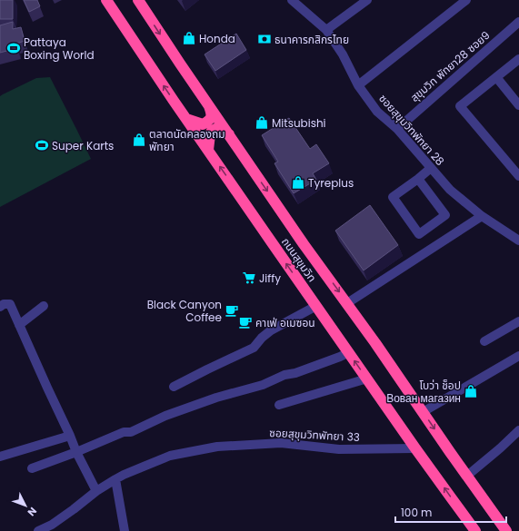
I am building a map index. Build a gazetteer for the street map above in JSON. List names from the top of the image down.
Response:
{
  "streets": {
    "highway": ["ถนนสุขุมวิท"],
    "street": ["สุขุมวิท พัทยา28 ซอย9", "ซอยสุขุมวิทพัทยา 28", "ซอยสุขุมวิทพัทยา 33"]
  },
  "crossings": [
    ["สุขุมวิท พัทยา28 ซอย9", "ซอยสุขุมวิทพัทยา 28"],
    ["ถนนสุขุมวิท", "ซอยสุขุมวิทพัทยา 33"]
  ],
  "places": {
    "shop": [
      "Honda",
      "Mitsubishi",
      "ตลาดนัดคลองถม พัทยา",
      "Tyreplus",
      "โบว่า ช็อป Вован магазин"
    ],
    "bank": ["ธนาคารกสิกรไทย"],
    "sports": ["Pattaya Boxing World", "Super Karts"],
    "supermarket": ["Jiffy"],
    "cafe": ["Black Canyon Coffee", "คาเฟ่ อเมซอน"]
  },
  "scale_bar": "100 m",
  "north": "bottom right"
}
